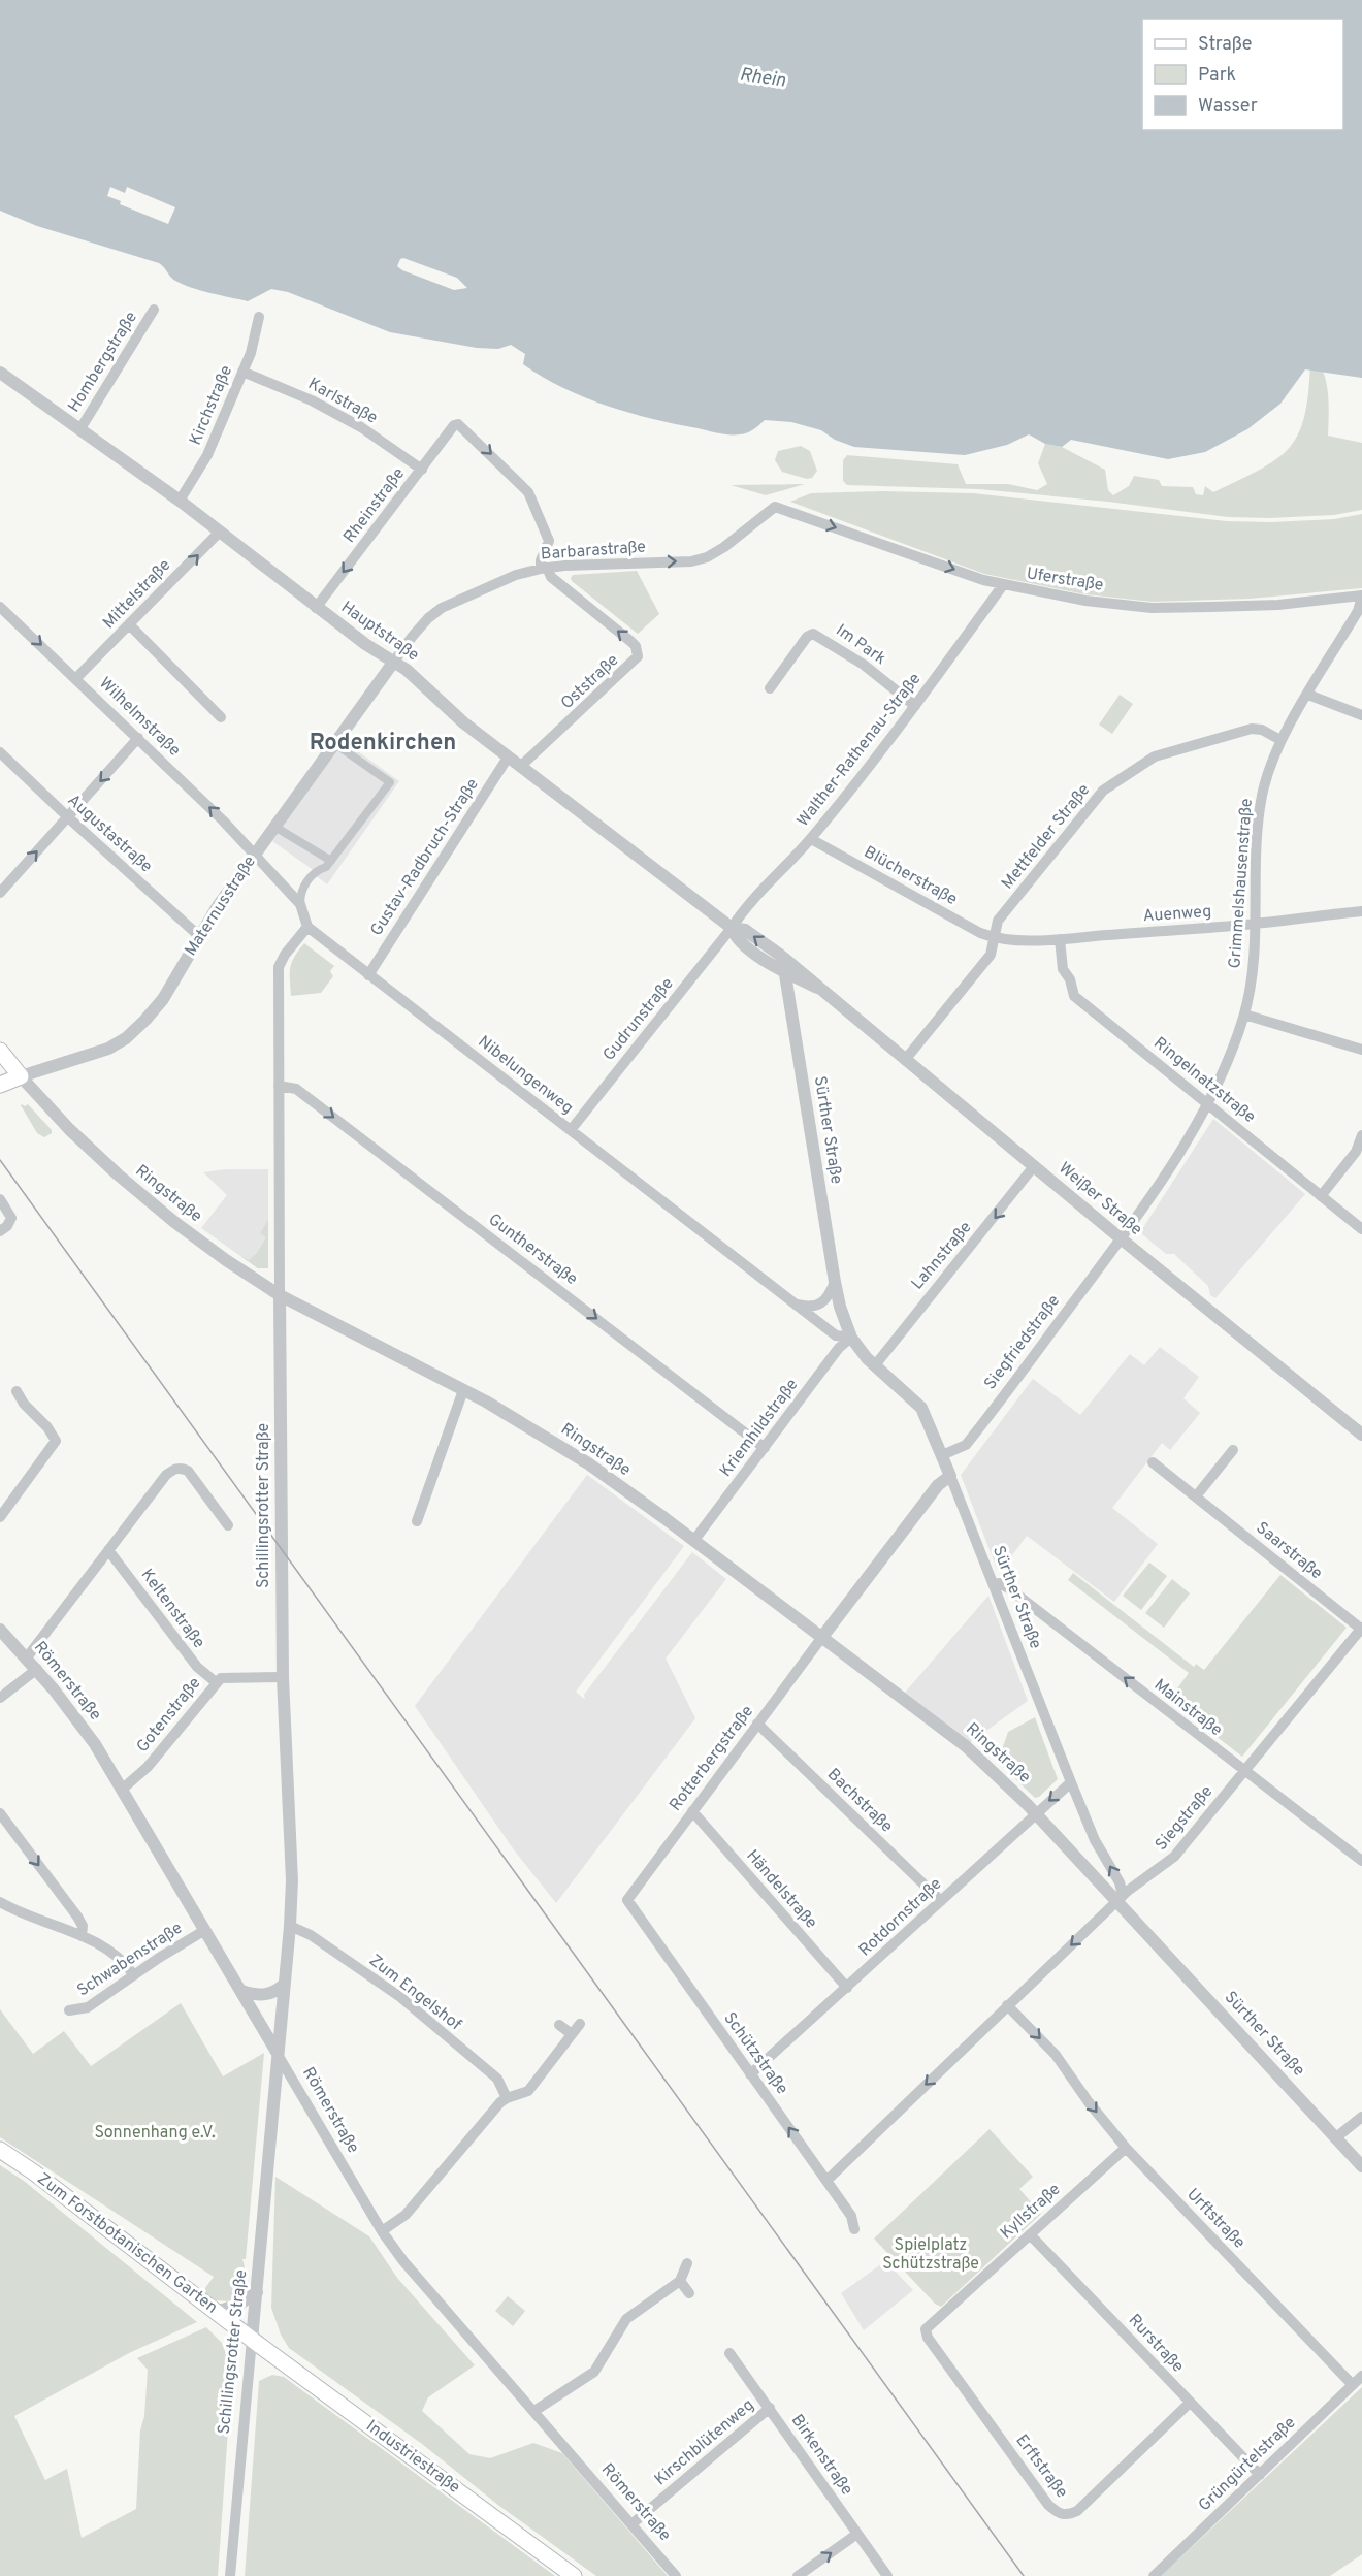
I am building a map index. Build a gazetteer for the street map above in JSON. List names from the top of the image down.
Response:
{
  "streets": {
    "main road": ["Maternusstraße", "Zum Forstbotanischen Garten", "Industriestraße"],
    "street": [
      "Hombergstraße",
      "Karlstraße",
      "Kirchstraße",
      "Rheinstraße",
      "Barbarastraße",
      "Uferstraße",
      "Mittelstraße",
      "Hauptstraße",
      "Im Park",
      "Oststraße",
      "Wilhelmstraße",
      "Walther-Rathenau-Straße",
      "Augustastraße",
      "Mettfelder Straße",
      "Gustav-Radbruch-Straße",
      "Blücherstraße",
      "Grimmelshausenstraße",
      "Auenweg",
      "Gudrunstraße",
      "Nibelungenweg",
      "Ringelnatzstraße",
      "Sürther Straße",
      "Ringstraße",
      "Weißer Straße",
      "Guntherstraße",
      "Lahnstraße",
      "Siegfriedstraße",
      "Kriemhildstraße",
      "Schillingsrotter Straße",
      "Saarstraße",
      "Keltenstraße",
      "Römerstraße",
      "Mainstraße",
      "Gotenstraße",
      "Rotterbergstraße",
      "Bachstraße",
      "Siegstraße",
      "Händelstraße",
      "Rotdornstraße",
      "Schwabenstraße",
      "Zum Engelshof",
      "Schützstraße",
      "Kyllstraße",
      "Urftstraße",
      "Rurstraße",
      "Kirschblütenweg",
      "Birkenstraße",
      "Grüngürtelstraße",
      "Erftstraße"
    ]
  },
  "crossings": [
    ["Hombergstraße", "Hauptstraße"],
    ["Karlstraße", "Kirchstraße"],
    ["Karlstraße", "Rheinstraße"],
    ["Kirchstraße", "Hauptstraße"],
    ["Rheinstraße", "Barbarastraße"],
    ["Rheinstraße", "Hauptstraße"],
    ["Rheinstraße", "Oststraße"],
    ["Barbarastraße", "Uferstraße"],
    ["Barbarastraße", "Hauptstraße"],
    ["Barbarastraße", "Oststraße"],
    ["Barbarastraße", "Maternusstraße"],
    ["Uferstraße", "Walther-Rathenau-Straße"],
    ["Uferstraße", "Grimmelshausenstraße"],
    ["Mittelstraße", "Hauptstraße"],
    ["Mittelstraße", "Wilhelmstraße"],
    ["Hauptstraße", "Oststraße"],
    ["Hauptstraße", "Walther-Rathenau-Straße"],
    ["Hauptstraße", "Gustav-Radbruch-Straße"],
    ["Hauptstraße", "Maternusstraße"],
    ["Hauptstraße", "Gudrunstraße"],
    ["Hauptstraße", "Sürther Straße"],
    ["Hauptstraße", "Weißer Straße"],
    ["Im Park", "Walther-Rathenau-Straße"],
    ["Wilhelmstraße", "Maternusstraße"],
    ["Walther-Rathenau-Straße", "Blücherstraße"],
    ["Walther-Rathenau-Straße", "Gudrunstraße"],
    ["Augustastraße", "Maternusstraße"],
    ["Mettfelder Straße", "Blücherstraße"],
    ["Mettfelder Straße", "Grimmelshausenstraße"],
    ["Mettfelder Straße", "Auenweg"],
    ["Mettfelder Straße", "Weißer Straße"],
    ["Gustav-Radbruch-Straße", "Nibelungenweg"],
    ["Blücherstraße", "Auenweg"],
    ["Grimmelshausenstraße", "Auenweg"],
    ["Grimmelshausenstraße", "Ringelnatzstraße"],
    ["Grimmelshausenstraße", "Weißer Straße"],
    ["Grimmelshausenstraße", "Siegfriedstraße"],
    ["Maternusstraße", "Ringstraße"],
    ["Auenweg", "Ringelnatzstraße"],
    ["Gudrunstraße", "Nibelungenweg"],
    ["Nibelungenweg", "Sürther Straße"],
    ["Nibelungenweg", "Kriemhildstraße"],
    ["Nibelungenweg", "Schillingsrotter Straße"],
    ["Sürther Straße", "Ringstraße"],
    ["Sürther Straße", "Weißer Straße"],
    ["Sürther Straße", "Lahnstraße"],
    ["Sürther Straße", "Siegfriedstraße"],
    ["Sürther Straße", "Kriemhildstraße"],
    ["Sürther Straße", "Mainstraße"],
    ["Sürther Straße", "Siegstraße"],
    ["Sürther Straße", "Rotdornstraße"],
    ["Ringstraße", "Kriemhildstraße"],
    ["Ringstraße", "Schillingsrotter Straße"],
    ["Ringstraße", "Rotterbergstraße"],
    ["Ringstraße", "Siegstraße"],
    ["Ringstraße", "Rotdornstraße"],
    ["Weißer Straße", "Lahnstraße"],
    ["Weißer Straße", "Siegfriedstraße"],
    ["Guntherstraße", "Kriemhildstraße"],
    ["Guntherstraße", "Schillingsrotter Straße"],
    ["Schillingsrotter Straße", "Römerstraße"],
    ["Schillingsrotter Straße", "Gotenstraße"],
    ["Schillingsrotter Straße", "Zum Engelshof"],
    ["Schillingsrotter Straße", "Zum Forstbotanischen Garten"],
    ["Schillingsrotter Straße", "Industriestraße"],
    ["Saarstraße", "Siegstraße"],
    ["Keltenstraße", "Gotenstraße"],
    ["Römerstraße", "Gotenstraße"],
    ["Römerstraße", "Schwabenstraße"],
    ["Römerstraße", "Kirschblütenweg"],
    ["Mainstraße", "Siegstraße"],
    ["Rotterbergstraße", "Bachstraße"],
    ["Rotterbergstraße", "Händelstraße"],
    ["Rotterbergstraße", "Schützstraße"],
    ["Bachstraße", "Rotdornstraße"],
    ["Siegstraße", "Schützstraße"],
    ["Siegstraße", "Urftstraße"],
    ["Händelstraße", "Rotdornstraße"],
    ["Rotdornstraße", "Schützstraße"],
    ["Kyllstraße", "Urftstraße"],
    ["Kyllstraße", "Rurstraße"],
    ["Kyllstraße", "Erftstraße"],
    ["Urftstraße", "Grüngürtelstraße"],
    ["Zum Forstbotanischen Garten", "Industriestraße"],
    ["Rurstraße", "Grüngürtelstraße"],
    ["Rurstraße", "Erftstraße"],
    ["Kirschblütenweg", "Birkenstraße"]
  ],
  "one_way": [
    "Barbarastraße",
    "Uferstraße",
    "Mittelstraße",
    "Guntherstraße",
    "Lahnstraße",
    "Mainstraße",
    "Siegstraße",
    "Urftstraße"
  ],
  "districts": ["Rodenkirchen"],
  "water": ["Rhein"],
  "parks": ["Sonnenhang e.V.", "Spielplatz Schützstraße"],
  "legend": ["Straße", "Park", "Wasser"]
}
